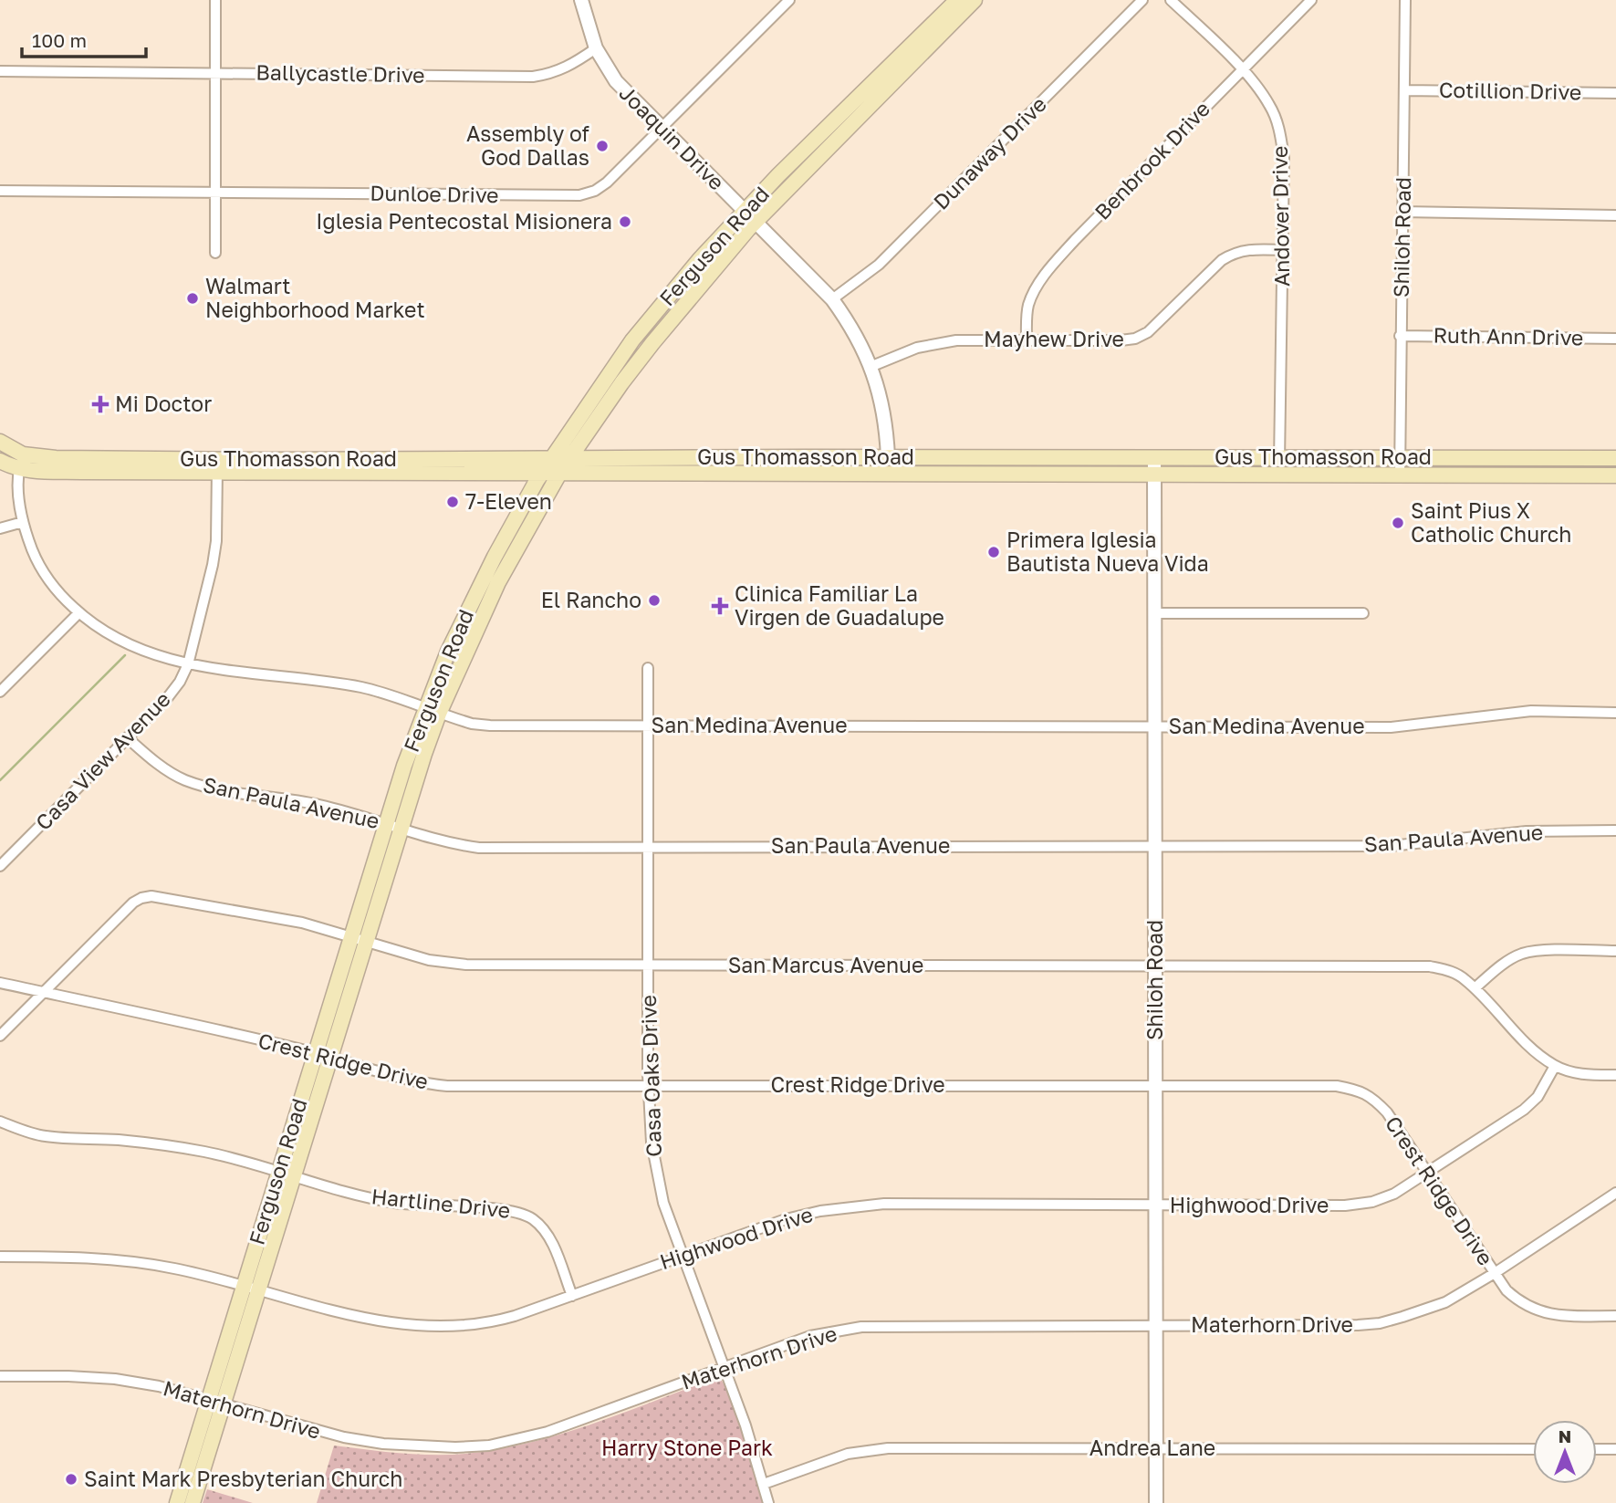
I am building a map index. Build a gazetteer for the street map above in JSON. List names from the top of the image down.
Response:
{
  "streets": {
    "main road": ["Ferguson Road", "Gus Thomasson Road"],
    "street": [
      "Ballycastle Drive",
      "Cotillion Drive",
      "Joaquin Drive",
      "Dunaway Drive",
      "Benbrook Drive",
      "Dunloe Drive",
      "Andover Drive",
      "Shiloh Road",
      "Ruth Ann Drive",
      "Mayhew Drive",
      "San Medina Avenue",
      "Casa View Avenue",
      "San Paula Avenue",
      "San Marcus Avenue",
      "Crest Ridge Drive",
      "Casa Oaks Drive",
      "Hartline Drive",
      "Highwood Drive",
      "Materhorn Drive",
      "Andrea Lane"
    ]
  },
  "crossings": [
    ["Ballycastle Drive", "Joaquin Drive"],
    ["Cotillion Drive", "Shiloh Road"],
    ["Joaquin Drive", "Dunaway Drive"],
    ["Joaquin Drive", "Dunloe Drive"],
    ["Joaquin Drive", "Ferguson Road"],
    ["Joaquin Drive", "Mayhew Drive"],
    ["Joaquin Drive", "Gus Thomasson Road"],
    ["Benbrook Drive", "Andover Drive"],
    ["Benbrook Drive", "Mayhew Drive"],
    ["Andover Drive", "Mayhew Drive"],
    ["Andover Drive", "Gus Thomasson Road"],
    ["Shiloh Road", "Ruth Ann Drive"],
    ["Shiloh Road", "Gus Thomasson Road"],
    ["Shiloh Road", "San Medina Avenue"],
    ["Shiloh Road", "San Paula Avenue"],
    ["Shiloh Road", "San Marcus Avenue"],
    ["Shiloh Road", "Crest Ridge Drive"],
    ["Shiloh Road", "Highwood Drive"],
    ["Shiloh Road", "Materhorn Drive"],
    ["Shiloh Road", "Andrea Lane"],
    ["Ferguson Road", "Gus Thomasson Road"],
    ["Ferguson Road", "San Medina Avenue"],
    ["Ferguson Road", "San Paula Avenue"],
    ["Ferguson Road", "San Marcus Avenue"],
    ["Ferguson Road", "Crest Ridge Drive"],
    ["Ferguson Road", "Hartline Drive"],
    ["Ferguson Road", "Highwood Drive"],
    ["Ferguson Road", "Materhorn Drive"],
    ["Gus Thomasson Road", "San Medina Avenue"],
    ["Gus Thomasson Road", "Casa View Avenue"],
    ["San Medina Avenue", "Casa View Avenue"],
    ["San Medina Avenue", "Casa Oaks Drive"],
    ["Casa View Avenue", "San Paula Avenue"],
    ["San Paula Avenue", "Casa Oaks Drive"],
    ["San Marcus Avenue", "Crest Ridge Drive"],
    ["San Marcus Avenue", "Casa Oaks Drive"],
    ["San Marcus Avenue", "Highwood Drive"],
    ["Crest Ridge Drive", "Casa Oaks Drive"],
    ["Crest Ridge Drive", "Highwood Drive"],
    ["Crest Ridge Drive", "Materhorn Drive"],
    ["Casa Oaks Drive", "Highwood Drive"],
    ["Casa Oaks Drive", "Materhorn Drive"],
    ["Casa Oaks Drive", "Andrea Lane"],
    ["Hartline Drive", "Highwood Drive"]
  ],
  "parks": ["Harry Stone Park"],
  "places": {
    "other": [
      "Assembly of God Dallas",
      "Iglesia Pentecostal Misionera",
      "Walmart Neighborhood Market",
      "7-Eleven",
      "Saint Pius X Catholic Church",
      "Primera Iglesia Bautista Nueva Vida",
      "El Rancho",
      "Saint Mark Presbyterian Church"
    ],
    "health": ["Mi Doctor", "Clinica Familiar La Virgen de Guadalupe"]
  },
  "scale_bar": "100 m",
  "north": "top"
}
